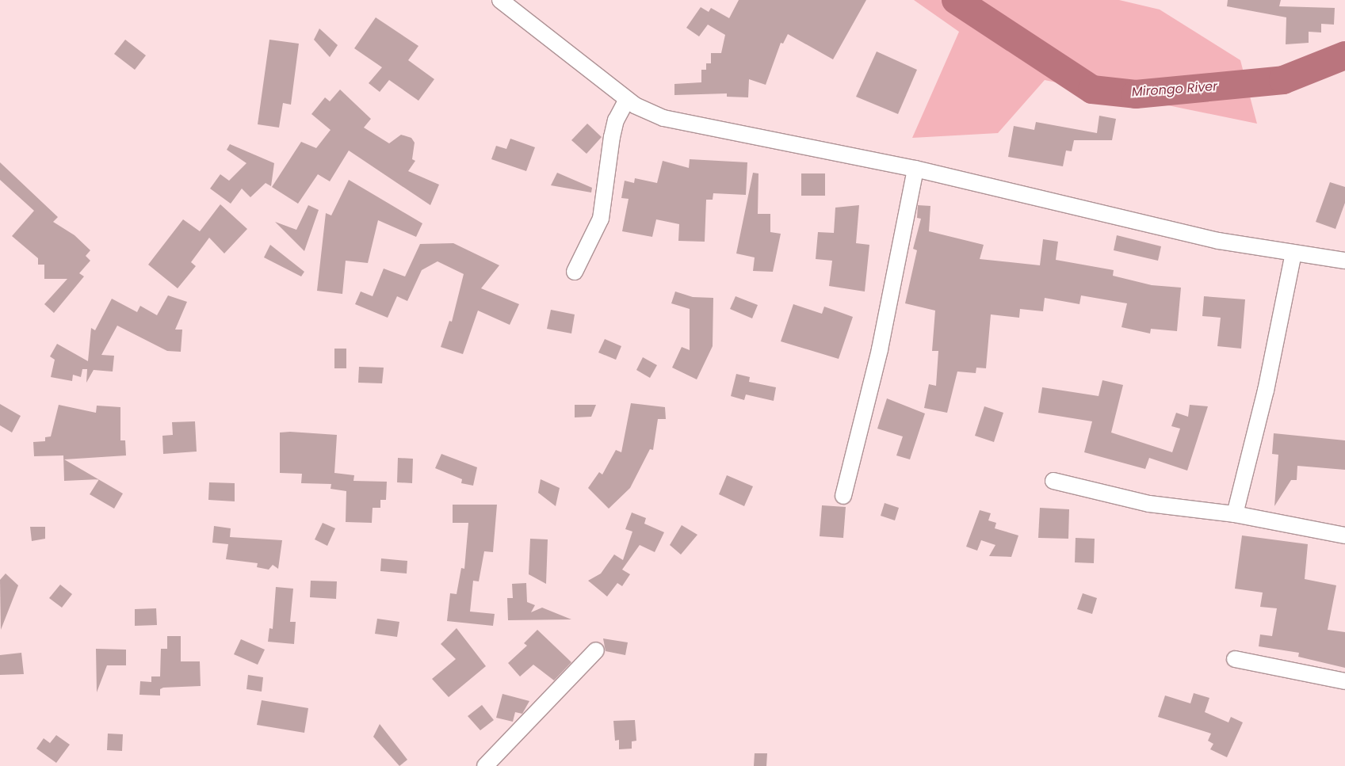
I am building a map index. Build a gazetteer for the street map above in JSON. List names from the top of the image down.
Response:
{
  "water": ["Mirongo River"]
}
